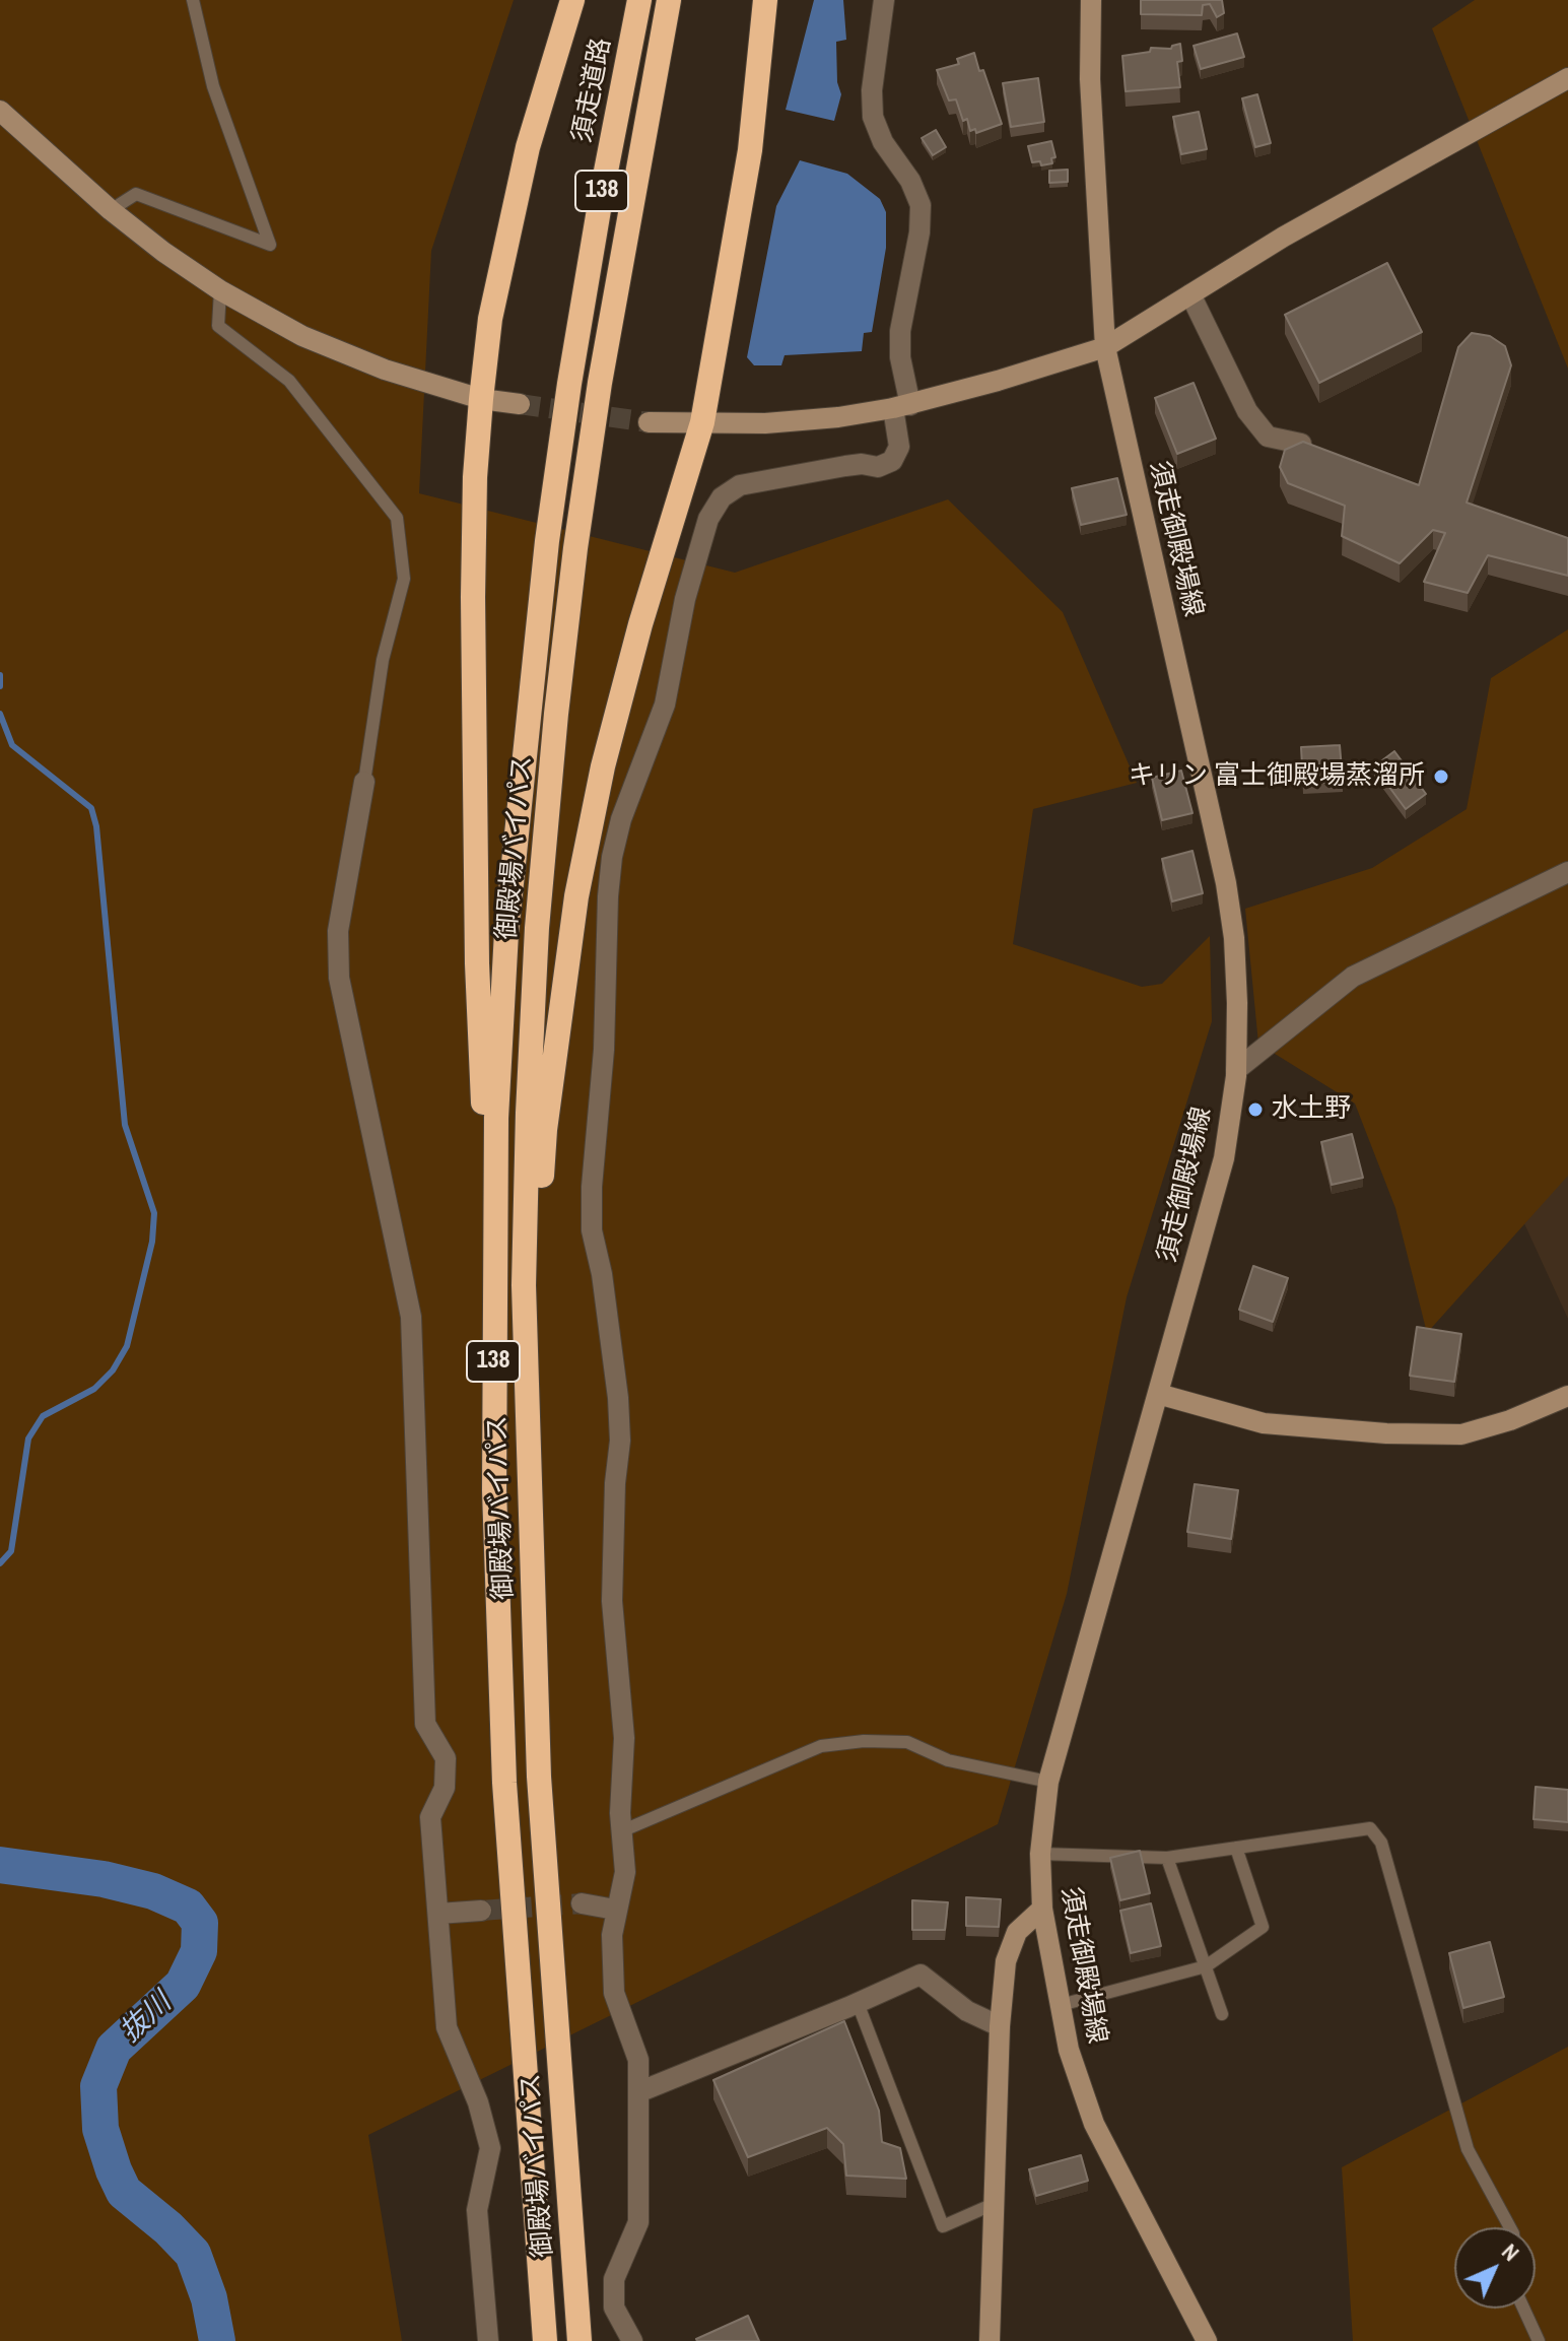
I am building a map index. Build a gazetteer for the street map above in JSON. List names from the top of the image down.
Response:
{
  "streets": {
    "highway": ["須走道路", "138", "御殿場バイパス"],
    "street": ["須走御殿場線"]
  },
  "crossings": [
    ["須走道路", "御殿場バイパス"]
  ],
  "water": ["抜川"],
  "places": ["キリン 富士御殿場蒸溜所", "水土野"],
  "north": "top right"
}
